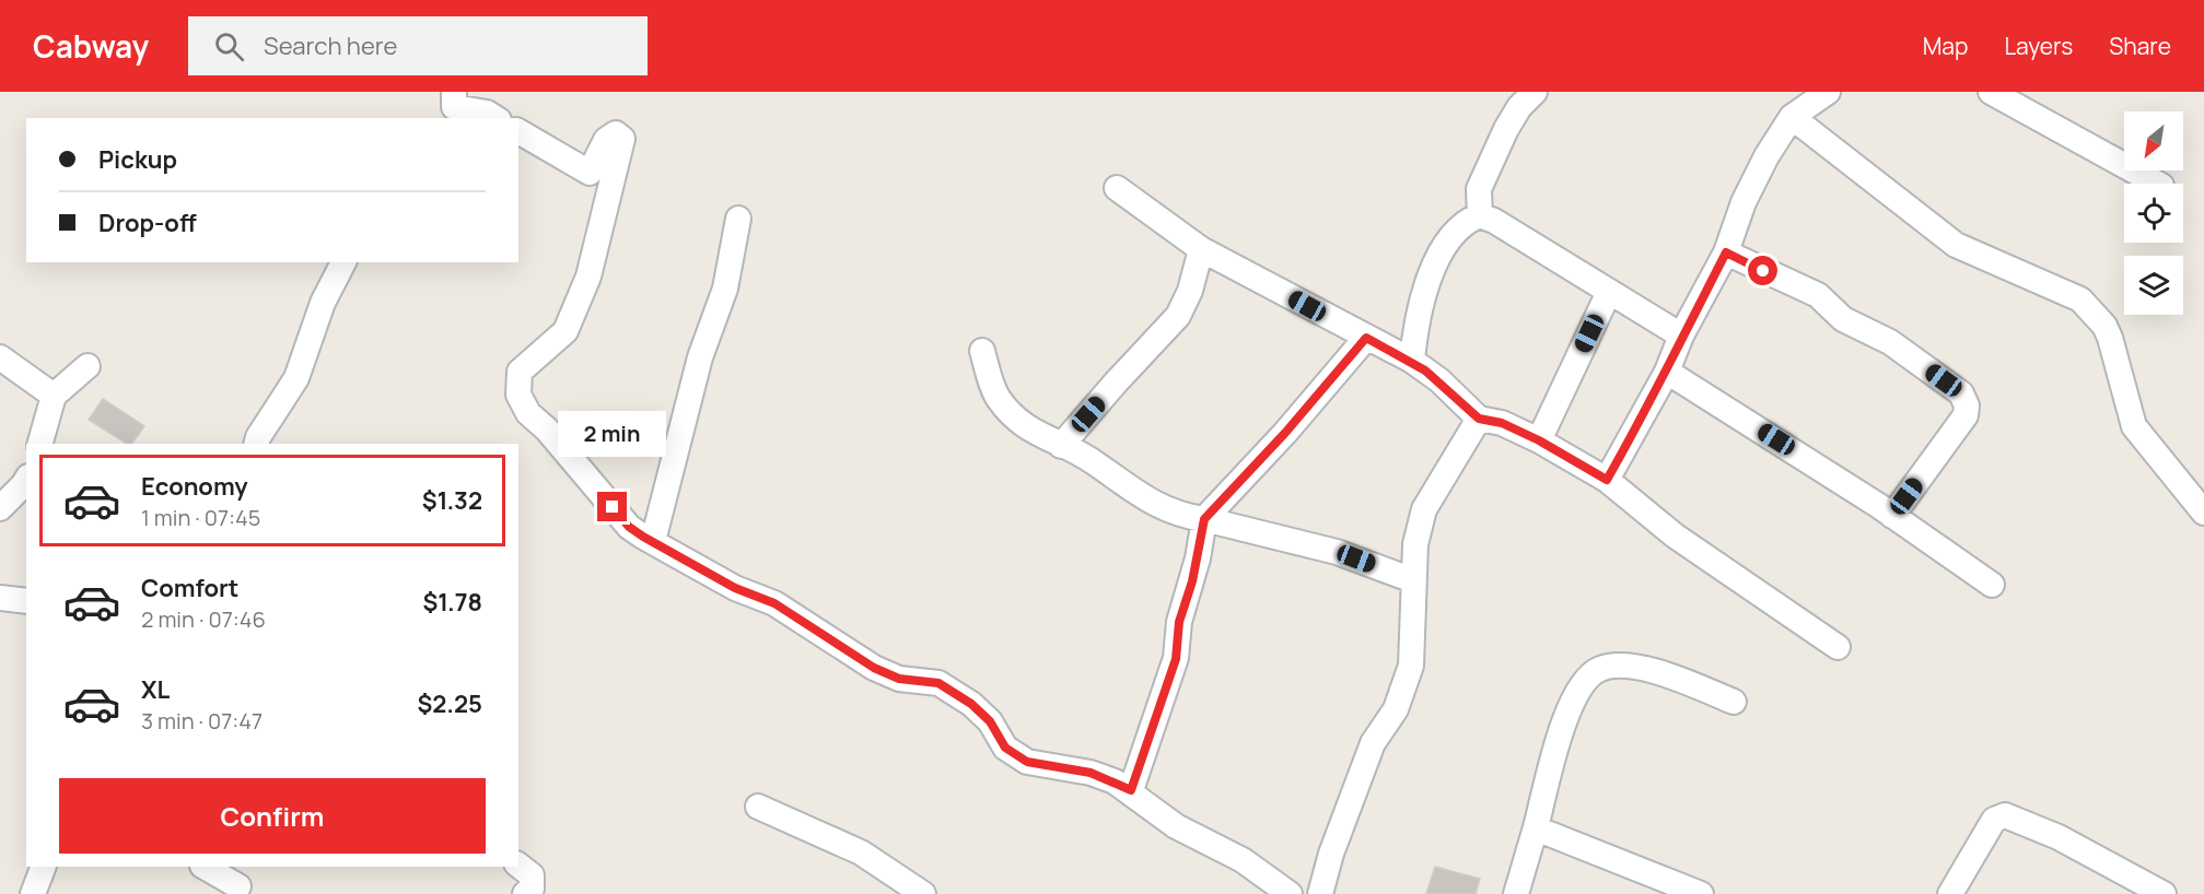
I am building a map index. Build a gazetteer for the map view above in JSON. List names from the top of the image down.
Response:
{
  "north": "bottom left",
  "page": {
    "header": "Cabway",
    "search": "Search here",
    "nav": ["Map", "Layers", "Share"],
    "banner": ["Pickup", "Drop-off"],
    "bubble": "2 min",
    "list": [
      {
        "name": "Economy",
        "note": "1 min · 07:45",
        "value": "$1.32"
      },
      {
        "name": "Comfort",
        "note": "2 min · 07:46",
        "value": "$1.78"
      },
      {
        "name": "XL",
        "note": "3 min · 07:47",
        "value": "$2.25"
      }
    ],
    "buttons": "Confirm"
  }
}
